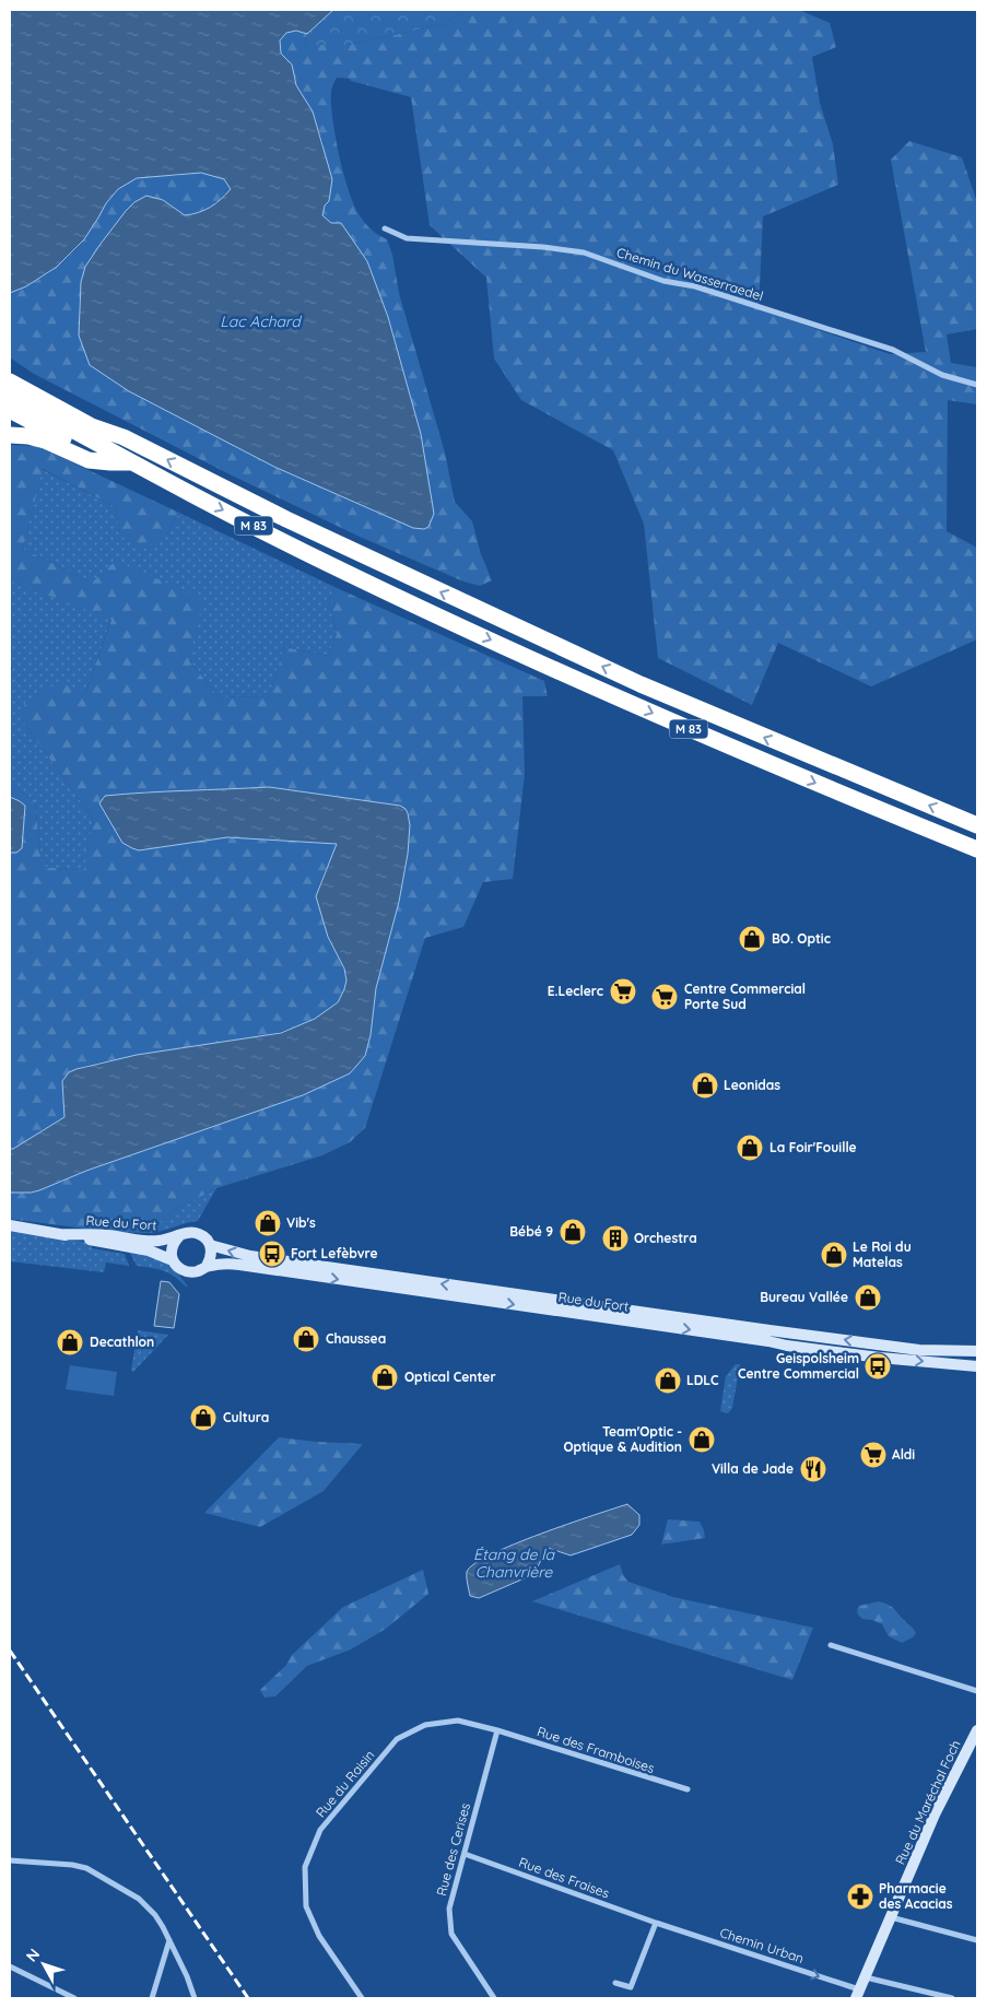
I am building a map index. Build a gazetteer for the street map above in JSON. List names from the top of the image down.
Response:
{
  "streets": {
    "highway": ["M 83"],
    "main road": ["Rue du Fort", "Rue du Maréchal Foch"],
    "street": [
      "Chemin du Wasserraedel",
      "Rue des Framboises",
      "Rue du Raisin",
      "Rue des Cerises",
      "Rue des Fraises",
      "Chemin Urban"
    ]
  },
  "crossings": [
    ["Rue des Framboises", "Rue du Raisin"],
    ["Rue des Framboises", "Rue des Cerises"],
    ["Rue du Raisin", "Rue des Cerises"],
    ["Rue du Maréchal Foch", "Chemin Urban"],
    ["Rue des Cerises", "Rue des Fraises"],
    ["Rue des Fraises", "Chemin Urban"]
  ],
  "one_way": ["Chemin Urban"],
  "water": ["Lac Achard", "Étang de la Chanvrière"],
  "places": {
    "shop": [
      "BO. Optic",
      "Leonidas",
      "La Foir'Fouille",
      "Vib's",
      "Bébé 9",
      "Le Roi du Matelas",
      "Bureau Vallée",
      "Chaussea",
      "Decathlon",
      "Optical Center",
      "LDLC",
      "Cultura",
      "Team'Optic - Optique & Audition"
    ],
    "supermarket": ["E.Leclerc", "Centre Commercial Porte Sud", "Aldi"],
    "building": ["Orchestra"],
    "bus stop": ["Fort Lefèbvre", "Geispolsheim Centre Commercial"],
    "restaurant": ["Villa de Jade"],
    "pharmacy": ["Pharmacie des Acacias"]
  },
  "north": "top left"
}
